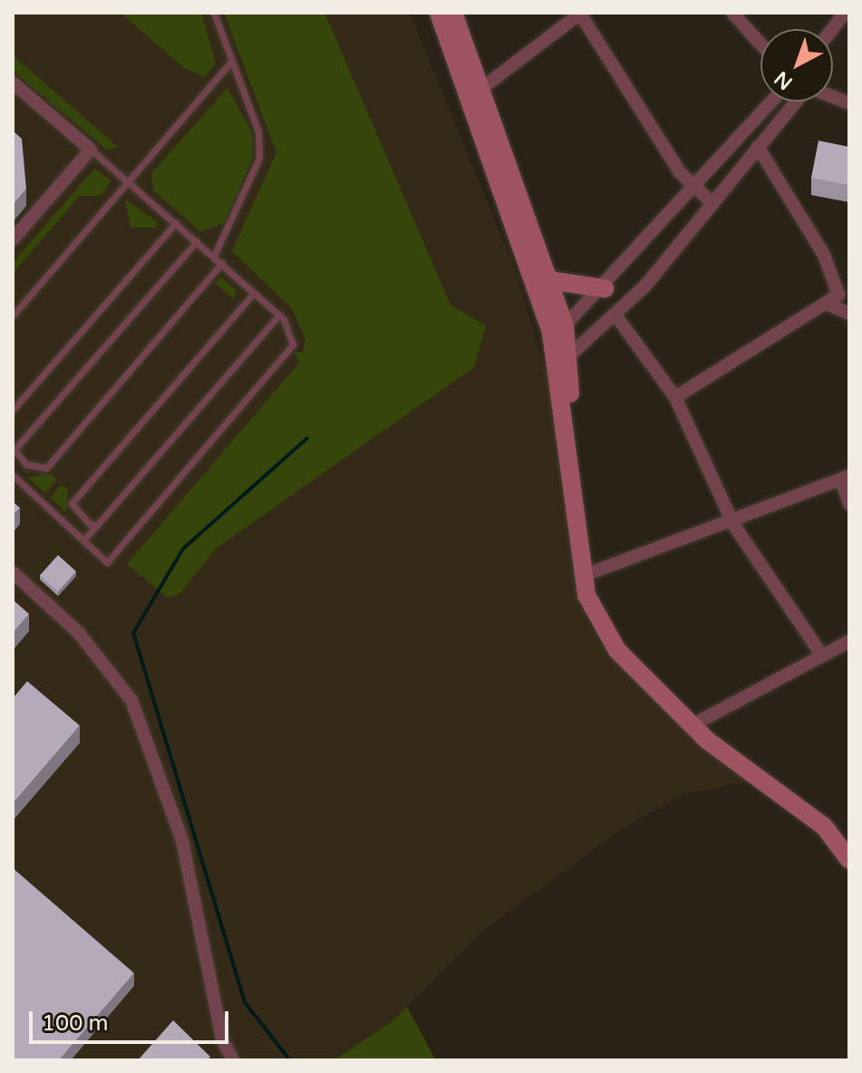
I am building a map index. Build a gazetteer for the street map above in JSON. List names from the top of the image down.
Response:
{
  "scale_bar": "100 m",
  "north": "bottom left"
}
